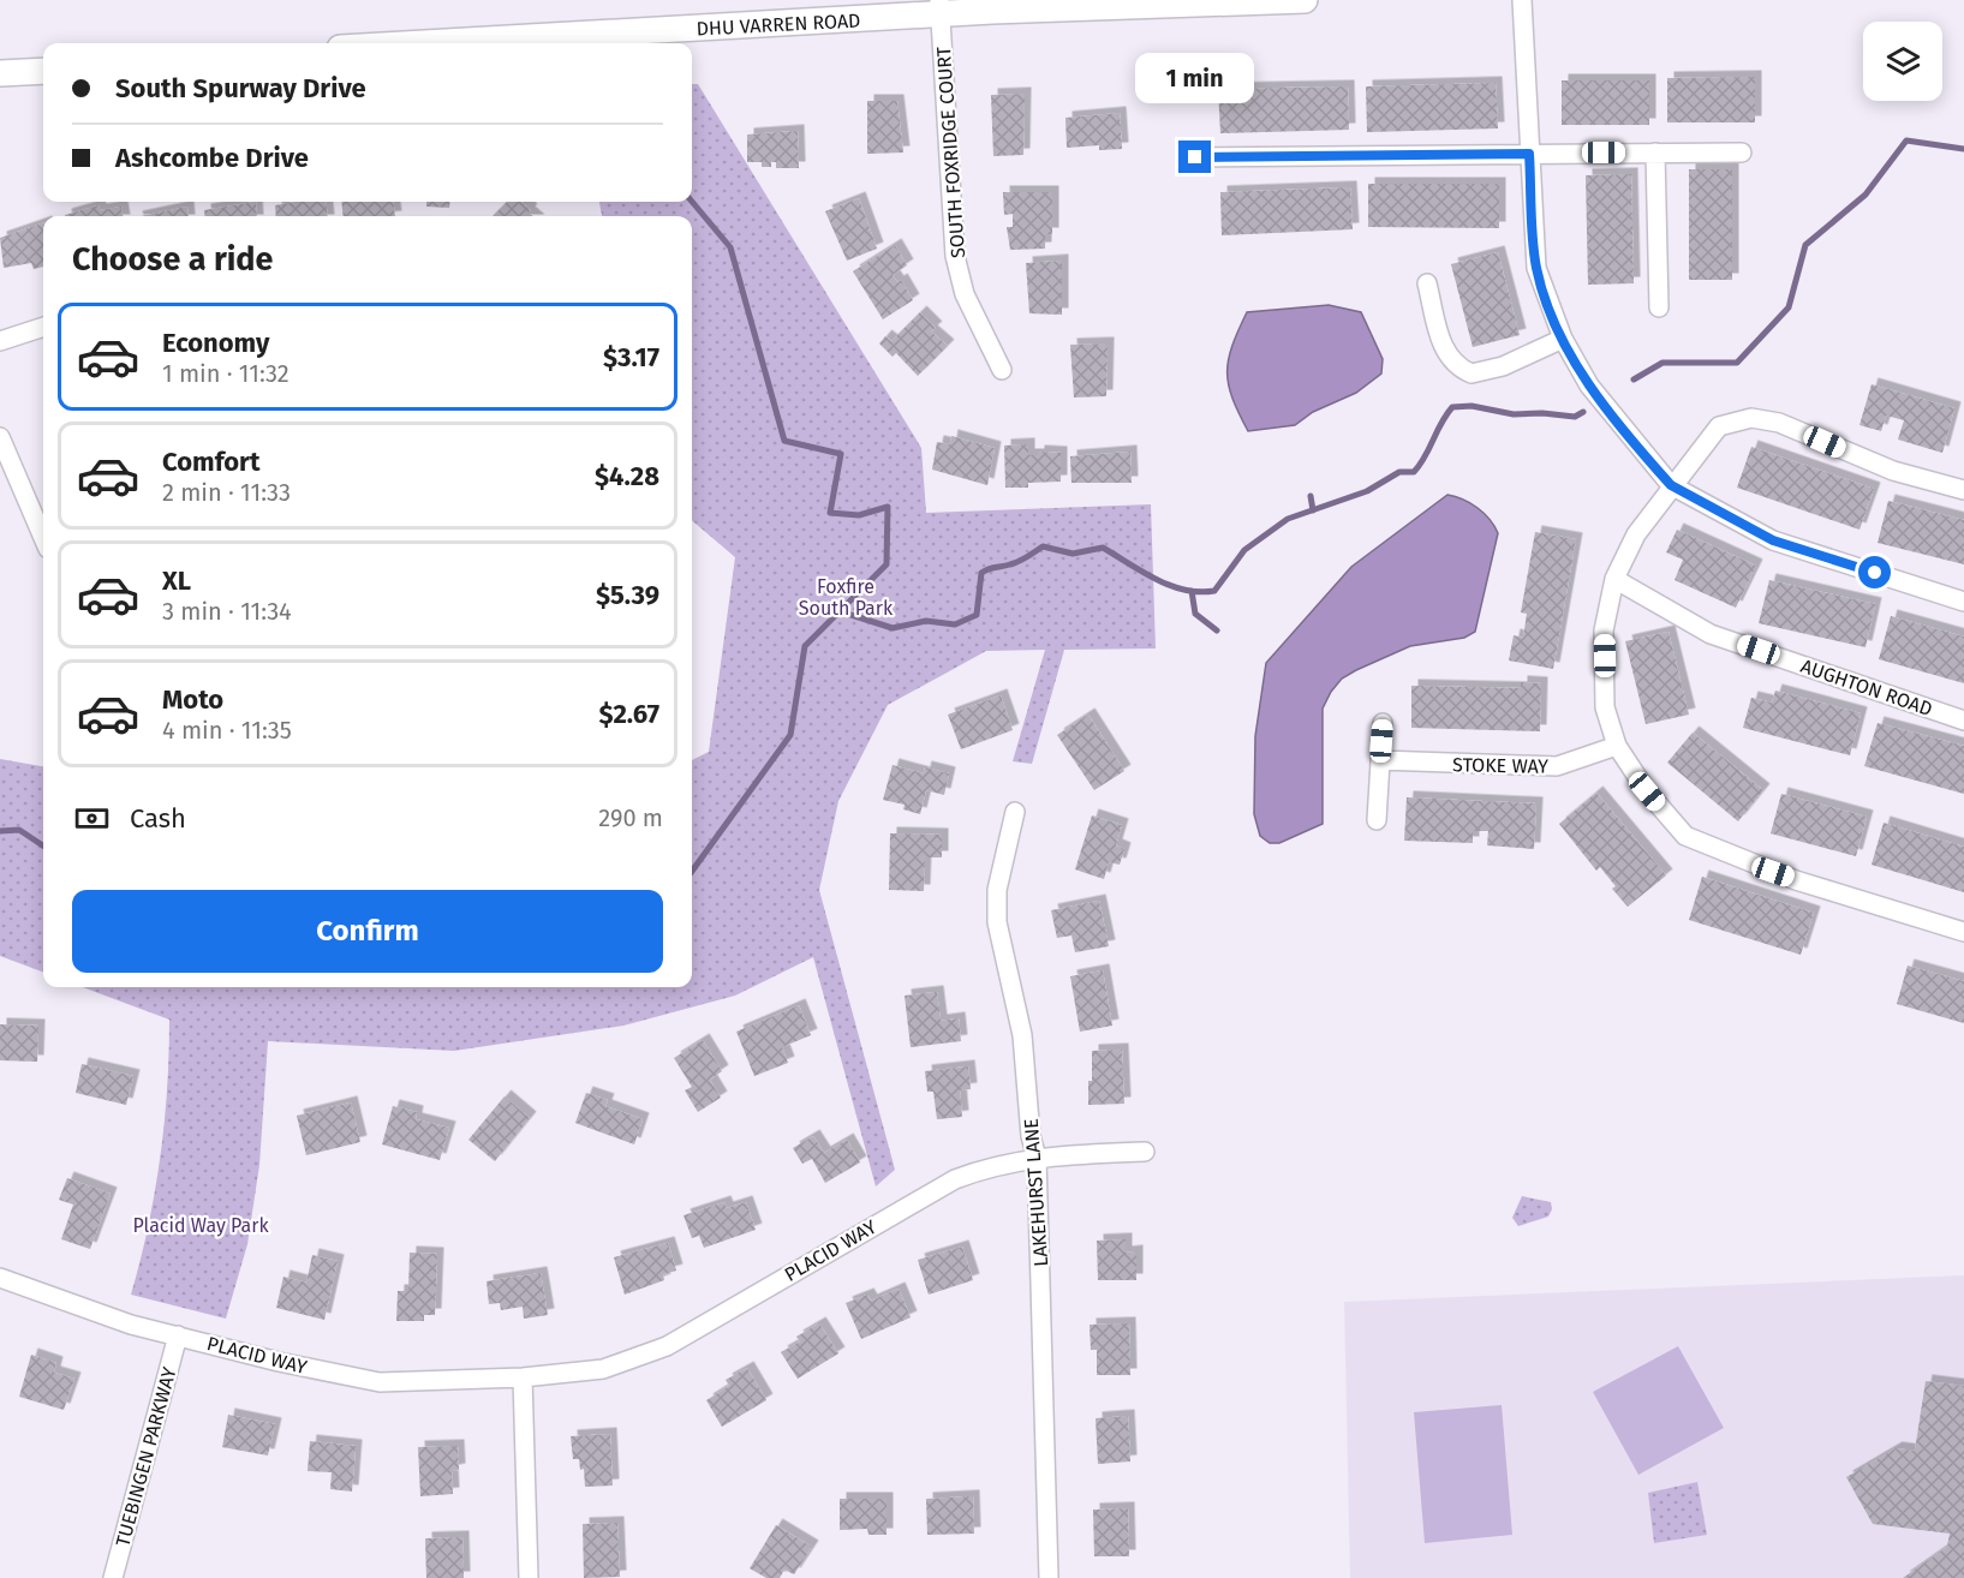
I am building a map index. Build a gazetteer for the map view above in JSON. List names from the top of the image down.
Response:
{
  "streets": {
    "main road": ["DHU VARREN ROAD"],
    "street": [
      "SOUTH FOXRIDGE COURT",
      "AUGHTON ROAD",
      "STOKE WAY",
      "LAKEHURST LANE",
      "PLACID WAY",
      "TUEBINGEN PARKWAY"
    ]
  },
  "crossings": [
    ["DHU VARREN ROAD", "SOUTH FOXRIDGE COURT"],
    ["LAKEHURST LANE", "PLACID WAY"],
    ["PLACID WAY", "TUEBINGEN PARKWAY"]
  ],
  "parks": ["Foxfire South Park", "Placid Way Park"],
  "page": {
    "banner": ["South Spurway Drive", "Ashcombe Drive"],
    "bubble": "1 min",
    "heading": "Choose a ride",
    "list": [
      {
        "name": "Economy",
        "note": "1 min · 11:32",
        "value": "$3.17"
      },
      {
        "name": "Comfort",
        "note": "2 min · 11:33",
        "value": "$4.28"
      },
      {
        "name": "XL",
        "note": "3 min · 11:34",
        "value": "$5.39"
      },
      {
        "name": "Moto",
        "note": "4 min · 11:35",
        "value": "$2.67"
      }
    ],
    "pay": ["Cash", "290 m"],
    "buttons": "Confirm"
  }
}
